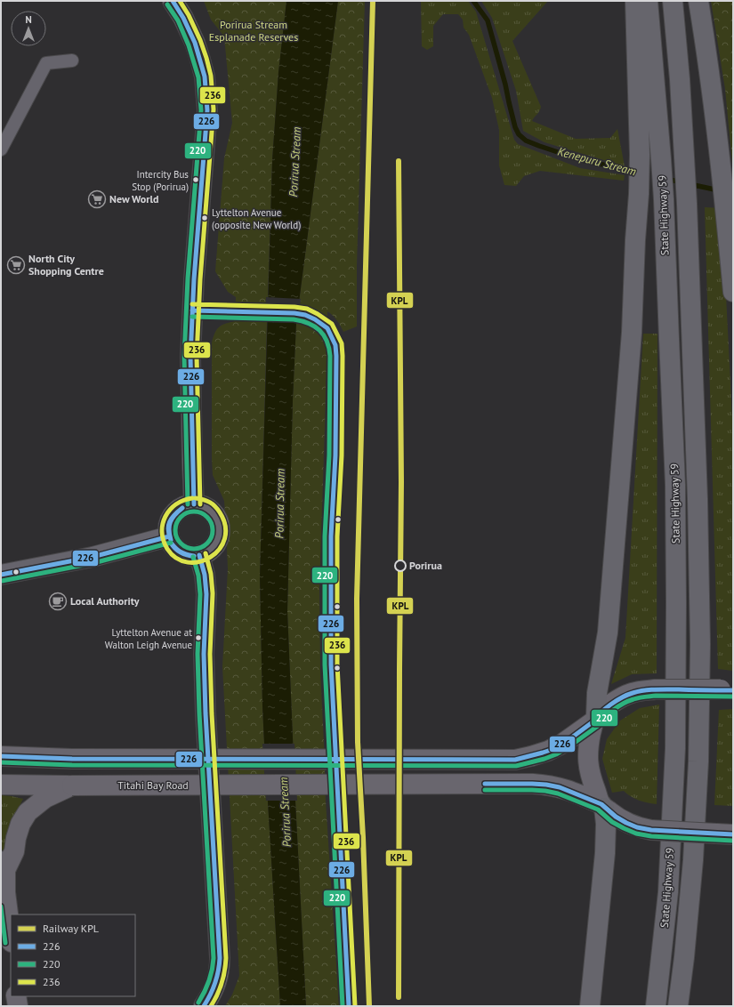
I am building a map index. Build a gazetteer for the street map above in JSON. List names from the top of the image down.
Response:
{
  "streets": {
    "main road": ["State Highway 59", "Titahi Bay Road"]
  },
  "water": ["Kenepuru Stream", "Porirua Stream"],
  "parks": ["Porirua Stream Esplanade Reserves"],
  "places": {
    "other": [
      "Intercity Bus Stop (Porirua)",
      "Lyttelton Avenue (opposite New World)",
      "Porirua",
      "Lyttelton Avenue at Walton Leigh Avenue"
    ],
    "supermarket": ["New World", "North City Shopping Centre"],
    "cafe": ["Local Authority"]
  },
  "lines": [
    "rail line KPL",
    "transit line 226",
    "transit line 236",
    "transit line 220"
  ],
  "legend": [
    "Railway KPL",
    "226",
    "220",
    "236"
  ],
  "north": "top"
}
